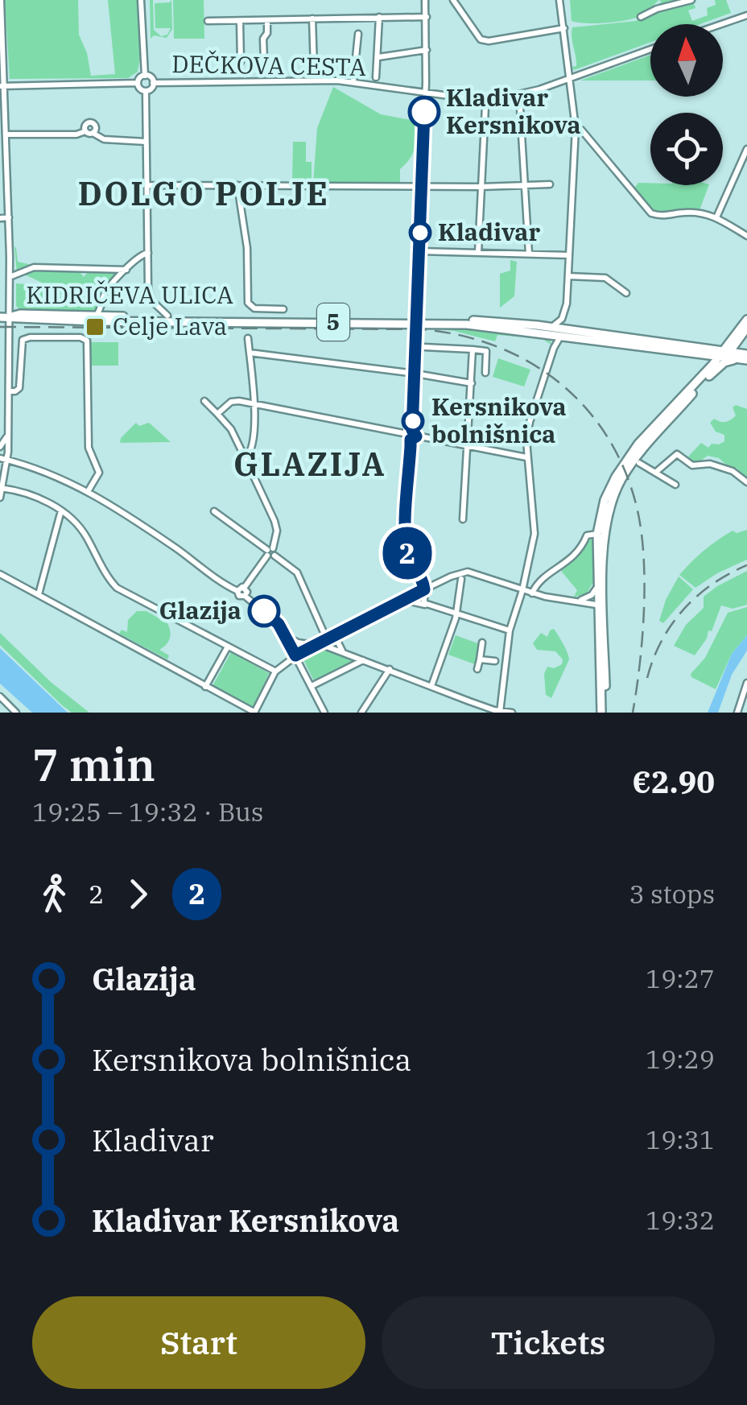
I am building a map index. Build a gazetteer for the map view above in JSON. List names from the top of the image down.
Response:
{
  "streets": {
    "main road": ["KIDRIČEVA ULICA", "5"],
    "street": ["DEČKOVA CESTA"]
  },
  "crossings": [
    ["KIDRIČEVA ULICA", "5"]
  ],
  "districts": ["DOLGO POLJE", "GLAZIJA"],
  "places": {
    "other": [
      "Kladivar Kersnikova",
      "Kladivar",
      "Kersnikova bolnišnica",
      "Glazija"
    ],
    "transit": ["Celje Lava"]
  },
  "lines": ["bus line 2"],
  "north": "top",
  "page": {
    "on_map": "2",
    "heading": ["7 min", "19:25 – 19:32 · Bus", "€2.90"],
    "legs": ["2", "2", "3 stops"],
    "list": [
      {
        "name": "Glazija",
        "value": "19:27"
      },
      {
        "name": "Kersnikova bolnišnica",
        "value": "19:29"
      },
      {
        "name": "Kladivar",
        "value": "19:31"
      },
      {
        "name": "Kladivar Kersnikova",
        "value": "19:32"
      }
    ],
    "buttons": ["Start", "Tickets"]
  }
}
